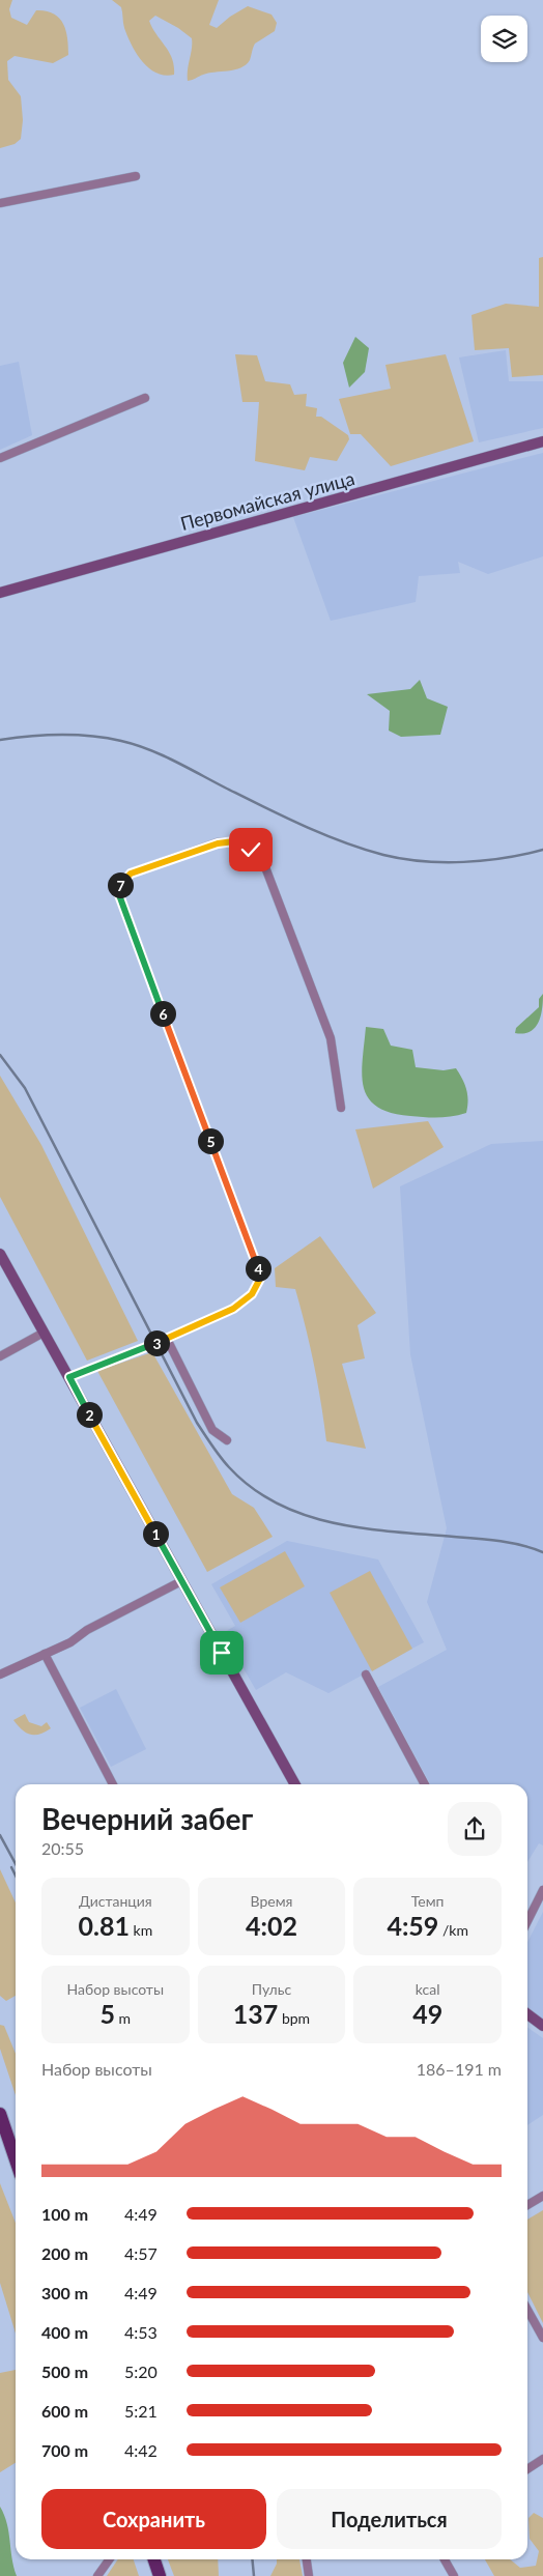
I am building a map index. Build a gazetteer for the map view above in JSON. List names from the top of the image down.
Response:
{
  "streets": {
    "street": ["Первомайская улица"]
  },
  "page": {
    "pins": [
      "7",
      "6",
      "5",
      "4",
      "3",
      "2",
      "1"
    ],
    "heading": ["Вечерний забег", "20:55"],
    "stats": [
      ["Дистанция", "0.81 km"],
      ["Время", "4:02"],
      ["Темп", "4:59 /km"],
      ["Набор высоты", "5 m"],
      ["Пульс", "137 bpm"],
      ["kcal", "49"]
    ],
    "chart": ["Набор высоты", "186–191 m"],
    "list": [
      {
        "name": "100 m",
        "note": "4:49"
      },
      {
        "name": "200 m",
        "note": "4:57"
      },
      {
        "name": "300 m",
        "note": "4:49"
      },
      {
        "name": "400 m",
        "note": "4:53"
      },
      {
        "name": "500 m",
        "note": "5:20"
      },
      {
        "name": "600 m",
        "note": "5:21"
      },
      {
        "name": "700 m",
        "note": "4:42"
      }
    ],
    "buttons": ["Сохранить", "Поделиться"]
  }
}
